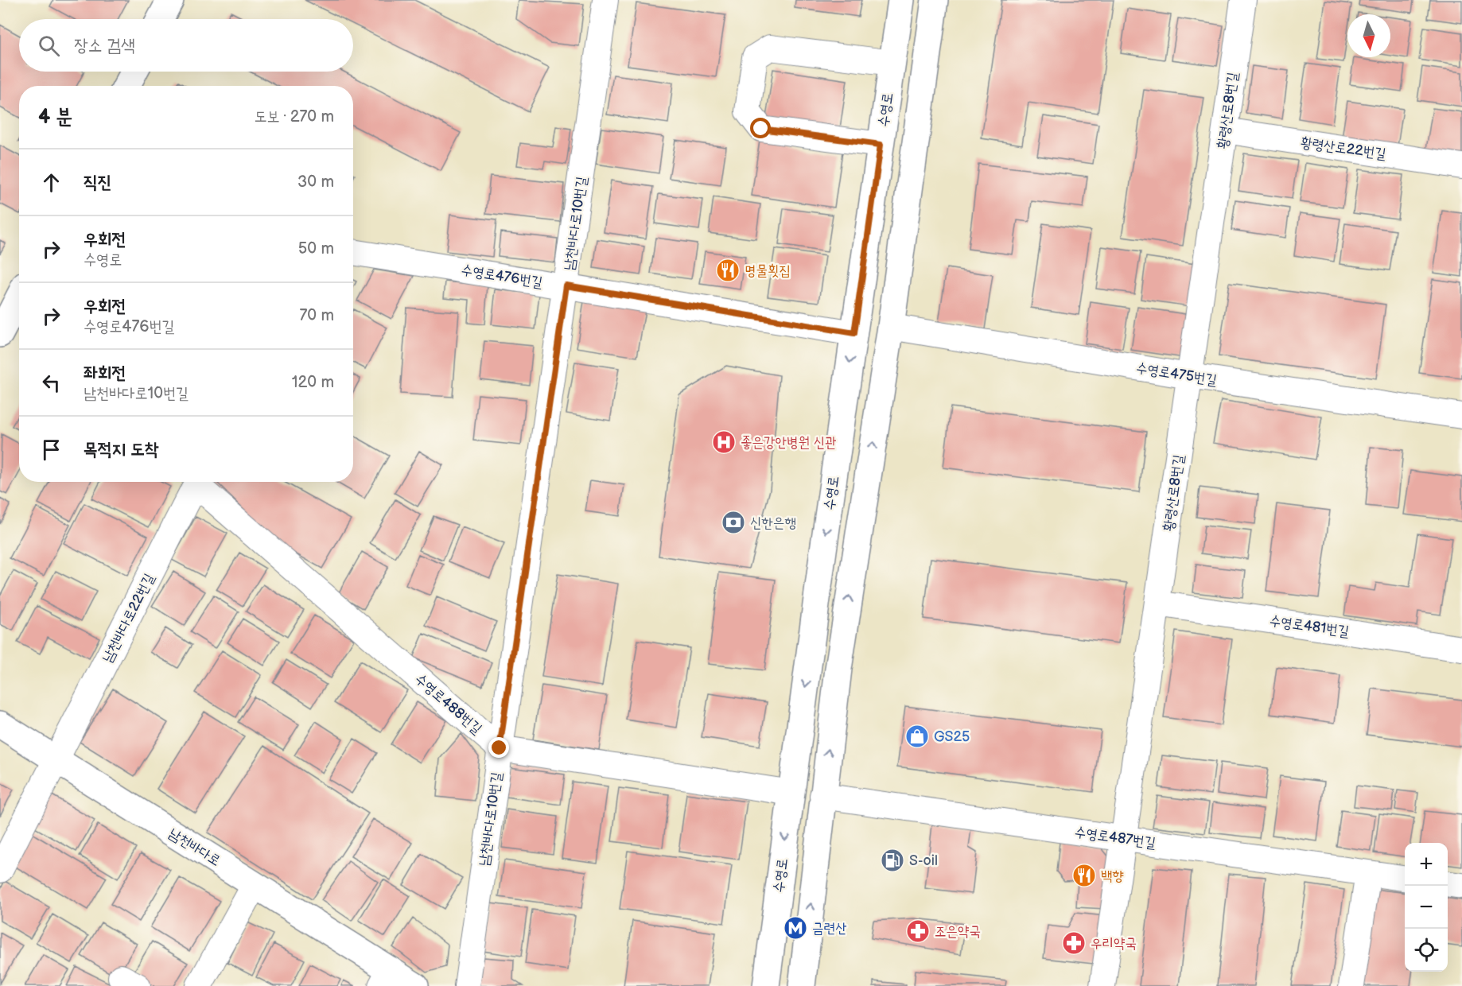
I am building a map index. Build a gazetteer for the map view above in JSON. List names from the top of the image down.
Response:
{
  "streets": {
    "main road": ["수영로", "남천바다로"],
    "street": [
      "황령산로8번길",
      "황령산로22번길",
      "남천바다로10번길",
      "수영로476번길",
      "수영로475번길",
      "남천바다로22번길",
      "수영로481번길",
      "수영로488번길",
      "수영로487번길"
    ]
  },
  "crossings": [
    ["수영로", "수영로476번길"],
    ["황령산로8번길", "황령산로22번길"],
    ["황령산로8번길", "수영로475번길"],
    ["황령산로8번길", "수영로481번길"],
    ["황령산로8번길", "수영로487번길"],
    ["남천바다로10번길", "수영로476번길"],
    ["남천바다로10번길", "수영로488번길"],
    ["남천바다로22번길", "남천바다로"]
  ],
  "places": {
    "restaurant": ["명물횟집", "백향"],
    "hospital": ["좋은강안병원 신관"],
    "bank": ["신한은행"],
    "shop": ["GS25"],
    "fuel station": ["S-oil"],
    "metro station": ["금련산"],
    "pharmacy": ["조은약국", "우리약국"]
  },
  "north": "bottom",
  "page": {
    "search": "장소 검색",
    "heading": ["4 분", "도보 · 270 m"],
    "list": [
      ["직진", "30 m"],
      ["우회전", "수영로", "50 m"],
      ["우회전", "수영로476번길", "70 m"],
      ["좌회전", "남천바다로10번길", "120 m"],
      "목적지 도착"
    ],
    "map_buttons": ["+", "−"]
  }
}
